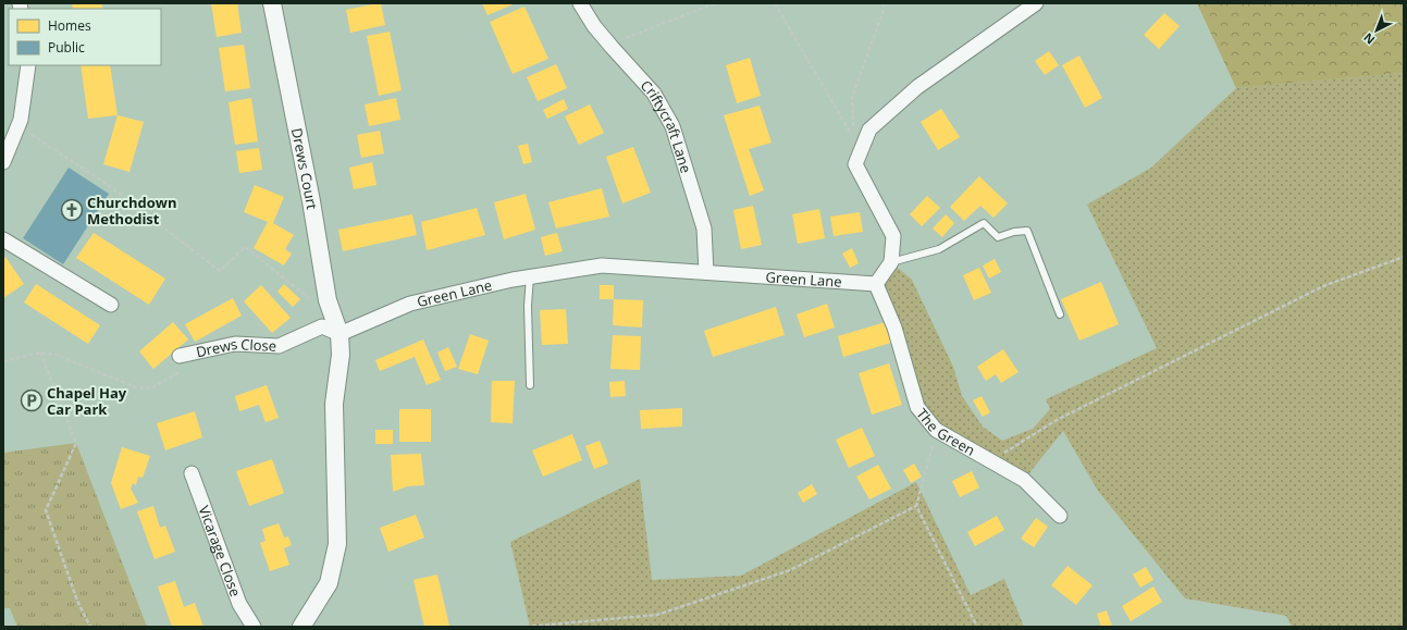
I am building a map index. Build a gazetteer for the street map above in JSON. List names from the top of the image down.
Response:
{
  "streets": {
    "street": [
      "Criftycraft Lane",
      "Drews Court",
      "Green Lane",
      "Drews Close",
      "The Green",
      "Vicarage Close"
    ]
  },
  "crossings": [
    ["Criftycraft Lane", "Green Lane"],
    ["Drews Court", "Green Lane"],
    ["Drews Court", "Drews Close"],
    ["Green Lane", "Drews Close"],
    ["Green Lane", "The Green"]
  ],
  "places": {
    "church": ["Churchdown Methodist"],
    "parking": ["Chapel Hay Car Park"]
  },
  "legend": ["Homes", "Public"],
  "north": "bottom left"
}
